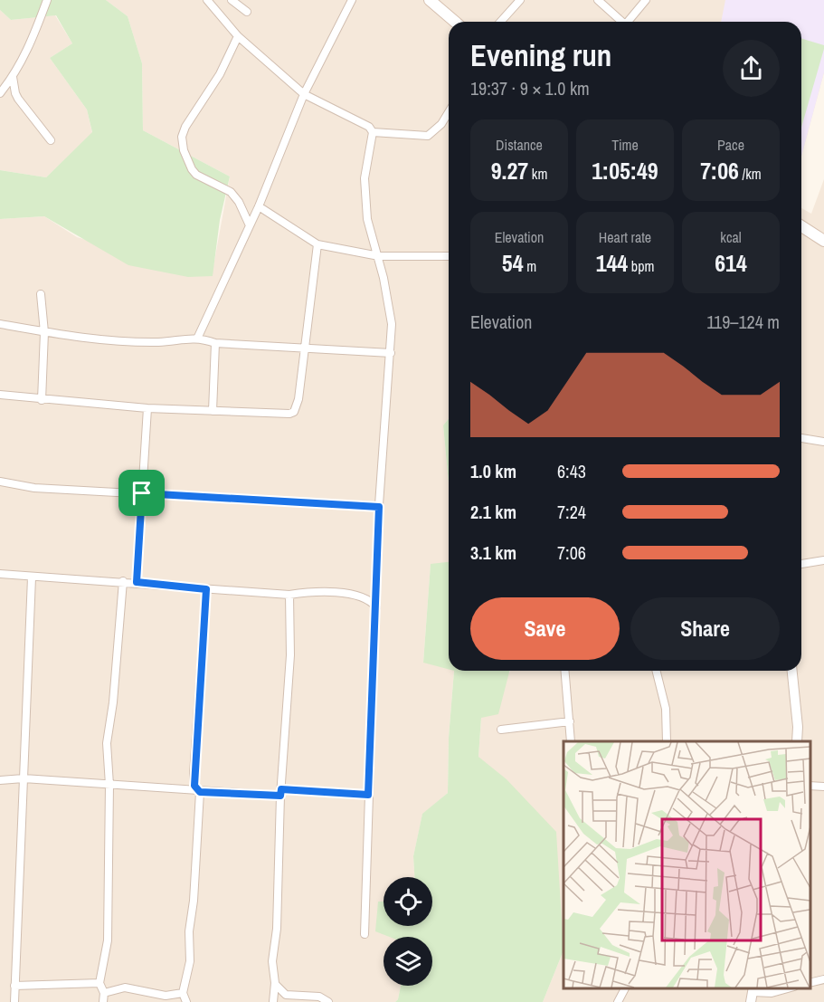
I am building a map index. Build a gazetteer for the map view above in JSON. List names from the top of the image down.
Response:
{
  "page": {
    "heading": ["Evening run", "19:37 · 9 × 1.0 km"],
    "stats": [
      ["Distance", "9.27 km"],
      ["Time", "1:05:49"],
      ["Pace", "7:06 /km"],
      ["Elevation", "54 m"],
      ["Heart rate", "144 bpm"],
      ["kcal", "614"]
    ],
    "chart": ["Elevation", "119–124 m"],
    "list": [
      {
        "name": "1.0 km",
        "note": "6:43"
      },
      {
        "name": "2.1 km",
        "note": "7:24"
      },
      {
        "name": "3.1 km",
        "note": "7:06"
      }
    ],
    "buttons": ["Save", "Share"]
  }
}
